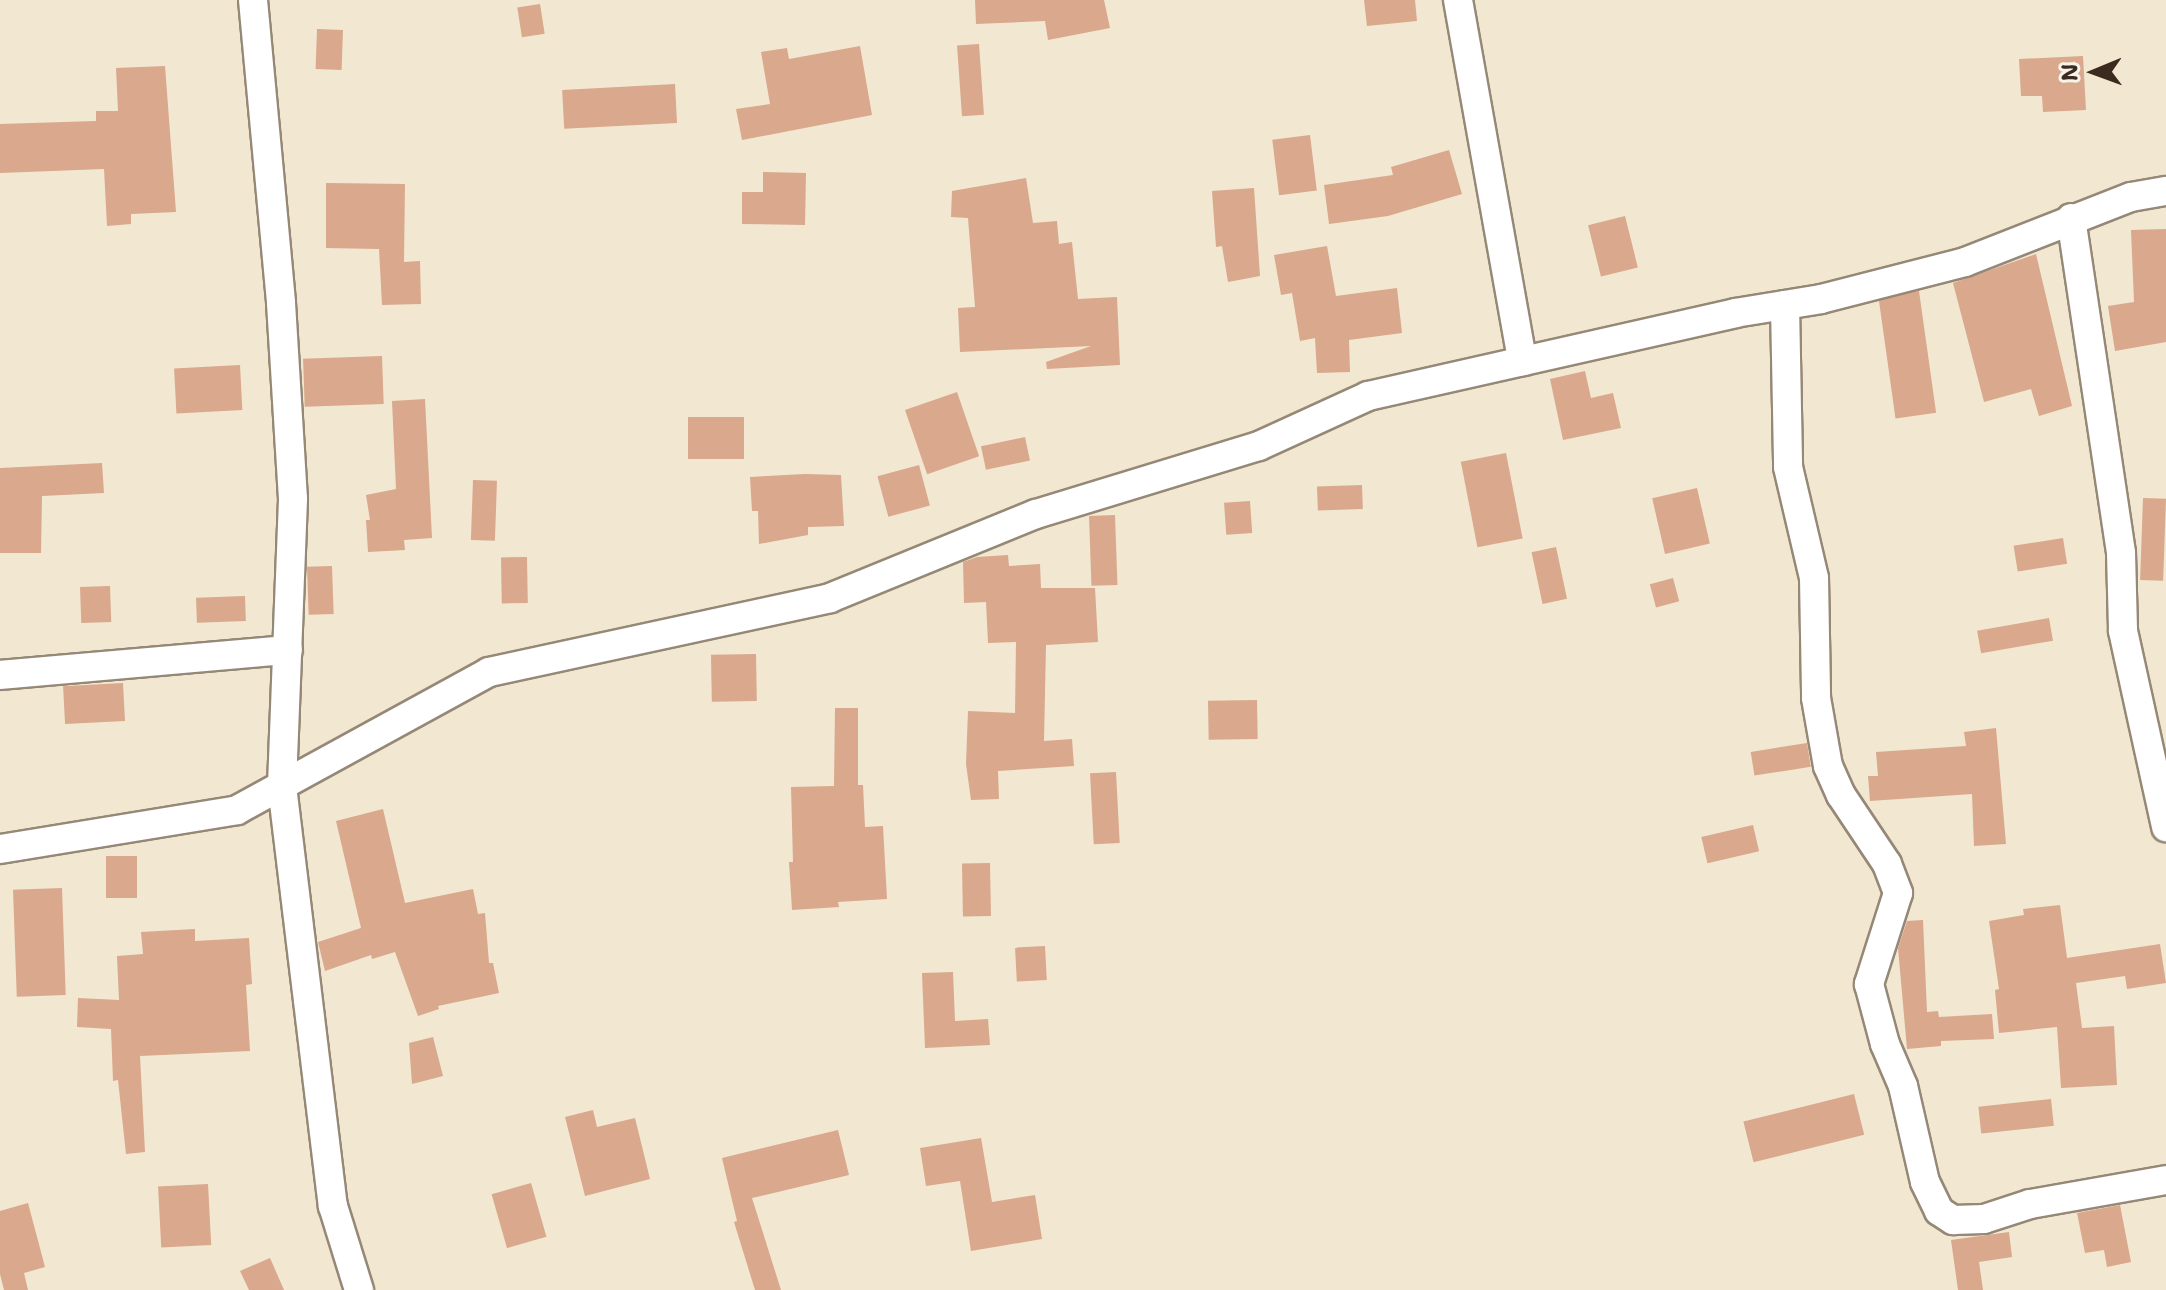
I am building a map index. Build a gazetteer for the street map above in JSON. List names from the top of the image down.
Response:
{
  "north": "left"
}
